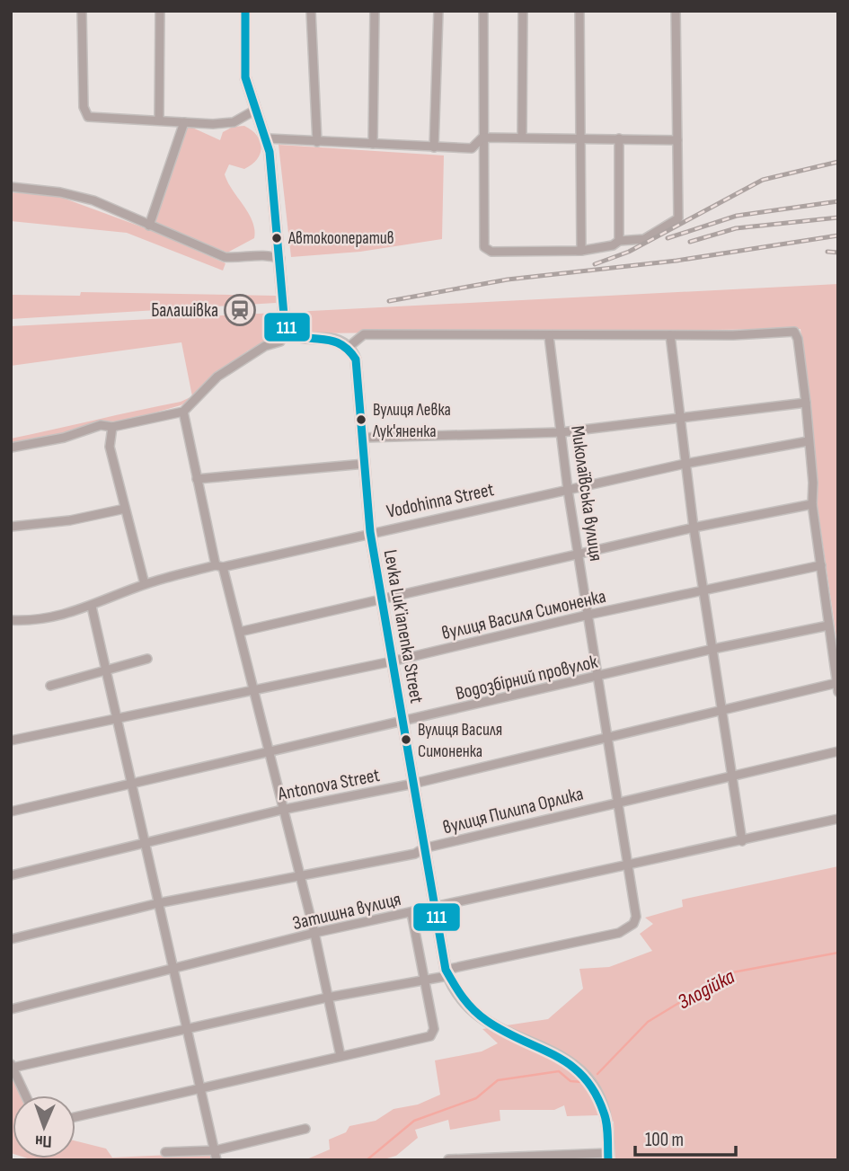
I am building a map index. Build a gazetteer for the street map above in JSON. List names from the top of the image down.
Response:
{
  "streets": {
    "street": [
      "Миколаївська вулиця",
      "Vodohinna Street",
      "вулиця Василя Симоненка",
      "Levka Lukʼianenka Street",
      "Водозбірний провулок",
      "Antonova Street",
      "вулиця Пилипа Орлика",
      "Затишна вулиця"
    ]
  },
  "crossings": [
    ["Миколаївська вулиця", "Vodohinna Street"],
    ["Миколаївська вулиця", "вулиця Василя Симоненка"],
    ["Миколаївська вулиця", "Levka Lukʼianenka Street"],
    ["Миколаївська вулиця", "Водозбірний провулок"],
    ["Миколаївська вулиця", "Antonova Street"],
    ["Миколаївська вулиця", "вулиця Пилипа Орлика"],
    ["Миколаївська вулиця", "Затишна вулиця"],
    ["Vodohinna Street", "Levka Lukʼianenka Street"],
    ["вулиця Василя Симоненка", "Levka Lukʼianenka Street"],
    ["Levka Lukʼianenka Street", "Водозбірний провулок"],
    ["Levka Lukʼianenka Street", "Antonova Street"],
    ["Levka Lukʼianenka Street", "вулиця Пилипа Орлика"],
    ["Levka Lukʼianenka Street", "Затишна вулиця"]
  ],
  "water": ["Злодійка"],
  "places": {
    "other": ["Автокооператив", "Вулиця Левка Лук'яненка", "Вулиця Василя Симоненка"],
    "station": ["Балашівка"]
  },
  "lines": ["transit line 111"],
  "scale_bar": "100 m",
  "north": "bottom"
}
